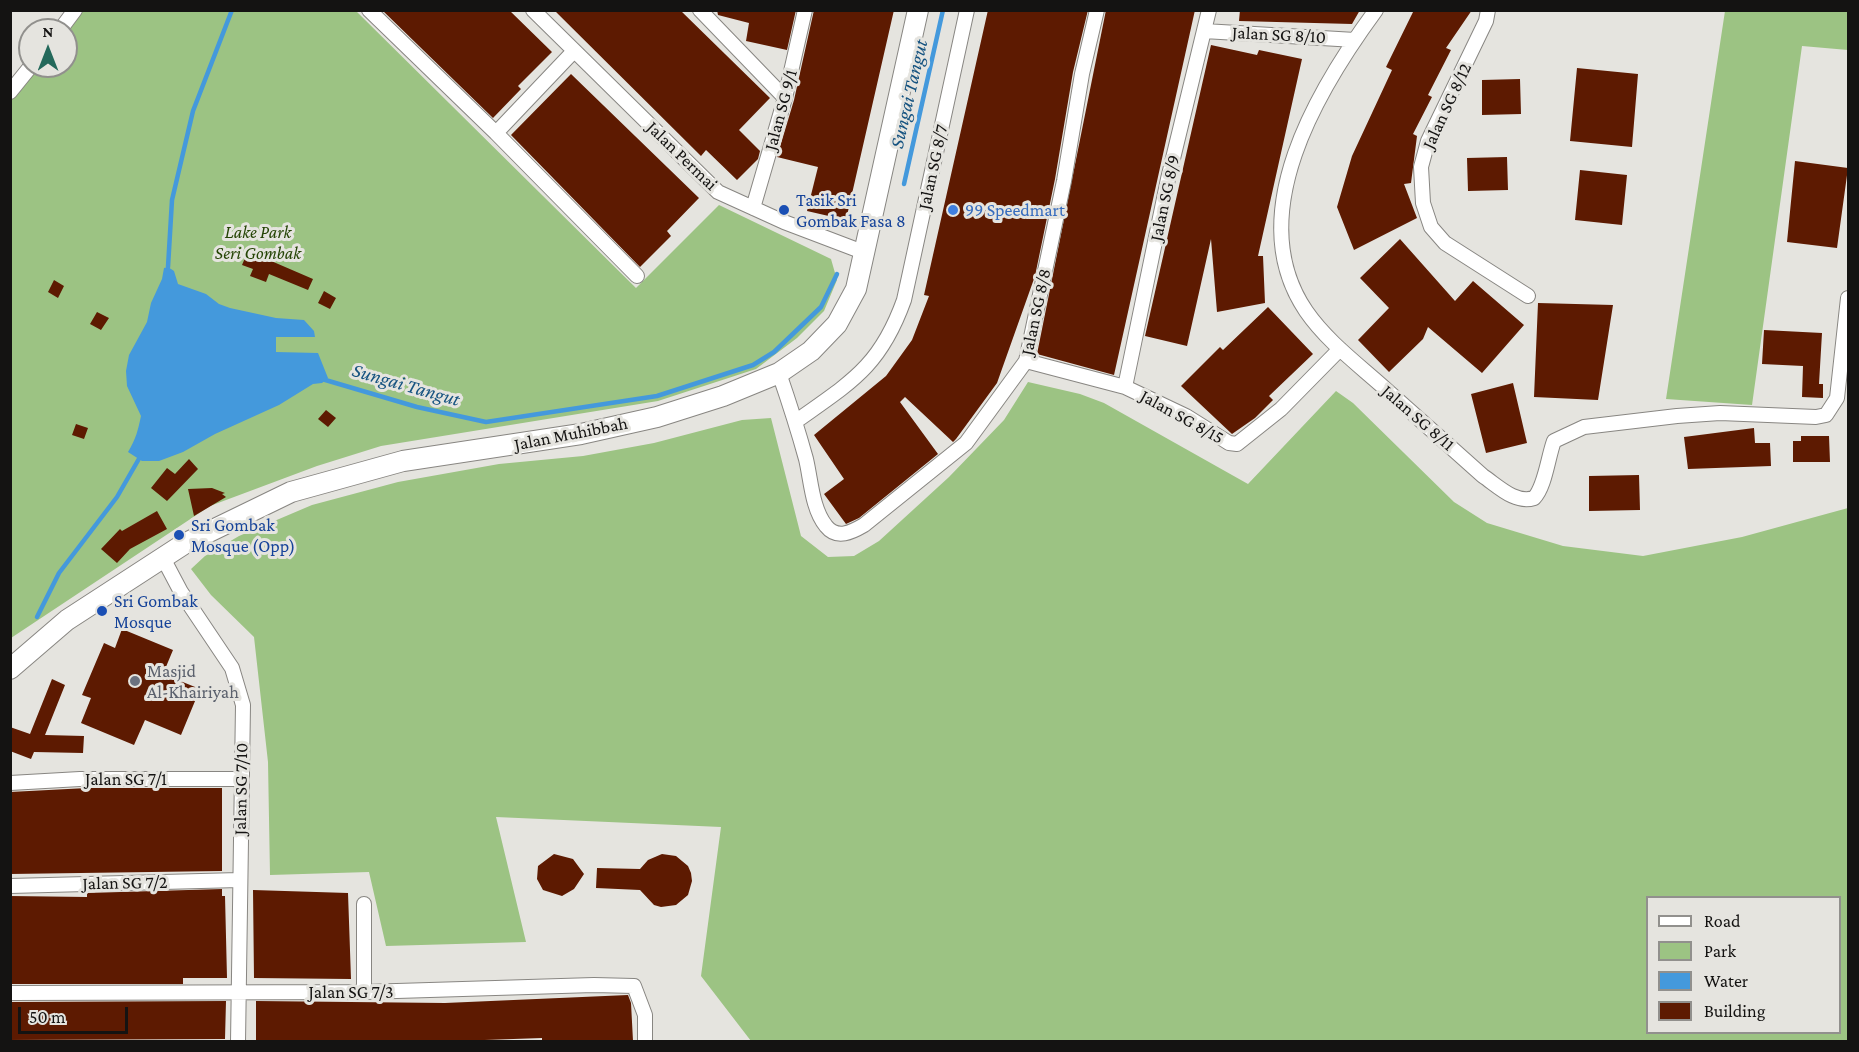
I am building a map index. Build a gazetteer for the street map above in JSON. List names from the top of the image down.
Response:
{
  "streets": {
    "street": [
      "Jalan SG 8/10",
      "Jalan SG 8/12",
      "Jalan SG 9/1",
      "Jalan Permai",
      "Jalan SG 8/7",
      "Jalan SG 8/9",
      "Jalan SG 8/8",
      "Jalan SG 8/15",
      "Jalan SG 8/11",
      "Jalan Muhibbah",
      "Jalan SG 7/1",
      "Jalan SG 7/10",
      "Jalan SG 7/2",
      "Jalan SG 7/3"
    ]
  },
  "crossings": [
    ["Jalan SG 8/10", "Jalan SG 8/9"],
    ["Jalan SG 8/10", "Jalan SG 8/11"],
    ["Jalan SG 9/1", "Jalan Permai"],
    ["Jalan Permai", "Jalan Muhibbah"],
    ["Jalan SG 8/7", "Jalan SG 8/8"],
    ["Jalan SG 8/9", "Jalan SG 8/15"],
    ["Jalan SG 8/8", "Jalan SG 8/15"],
    ["Jalan SG 8/15", "Jalan SG 8/11"],
    ["Jalan Muhibbah", "Jalan SG 7/10"],
    ["Jalan SG 7/1", "Jalan SG 7/10"],
    ["Jalan SG 7/10", "Jalan SG 7/2"],
    ["Jalan SG 7/10", "Jalan SG 7/3"]
  ],
  "water": ["Sungai Tangut"],
  "parks": ["Lake Park Seri Gombak"],
  "places": [
    "Tasik Sri Gombak Fasa 8",
    "99 Speedmart",
    "Sri Gombak Mosque (Opp)",
    "Sri Gombak Mosque",
    "Masjid Al-Khairiyah"
  ],
  "legend": [
    "Road",
    "Park",
    "Water",
    "Building"
  ],
  "scale_bar": "50 m",
  "north": "top"
}
